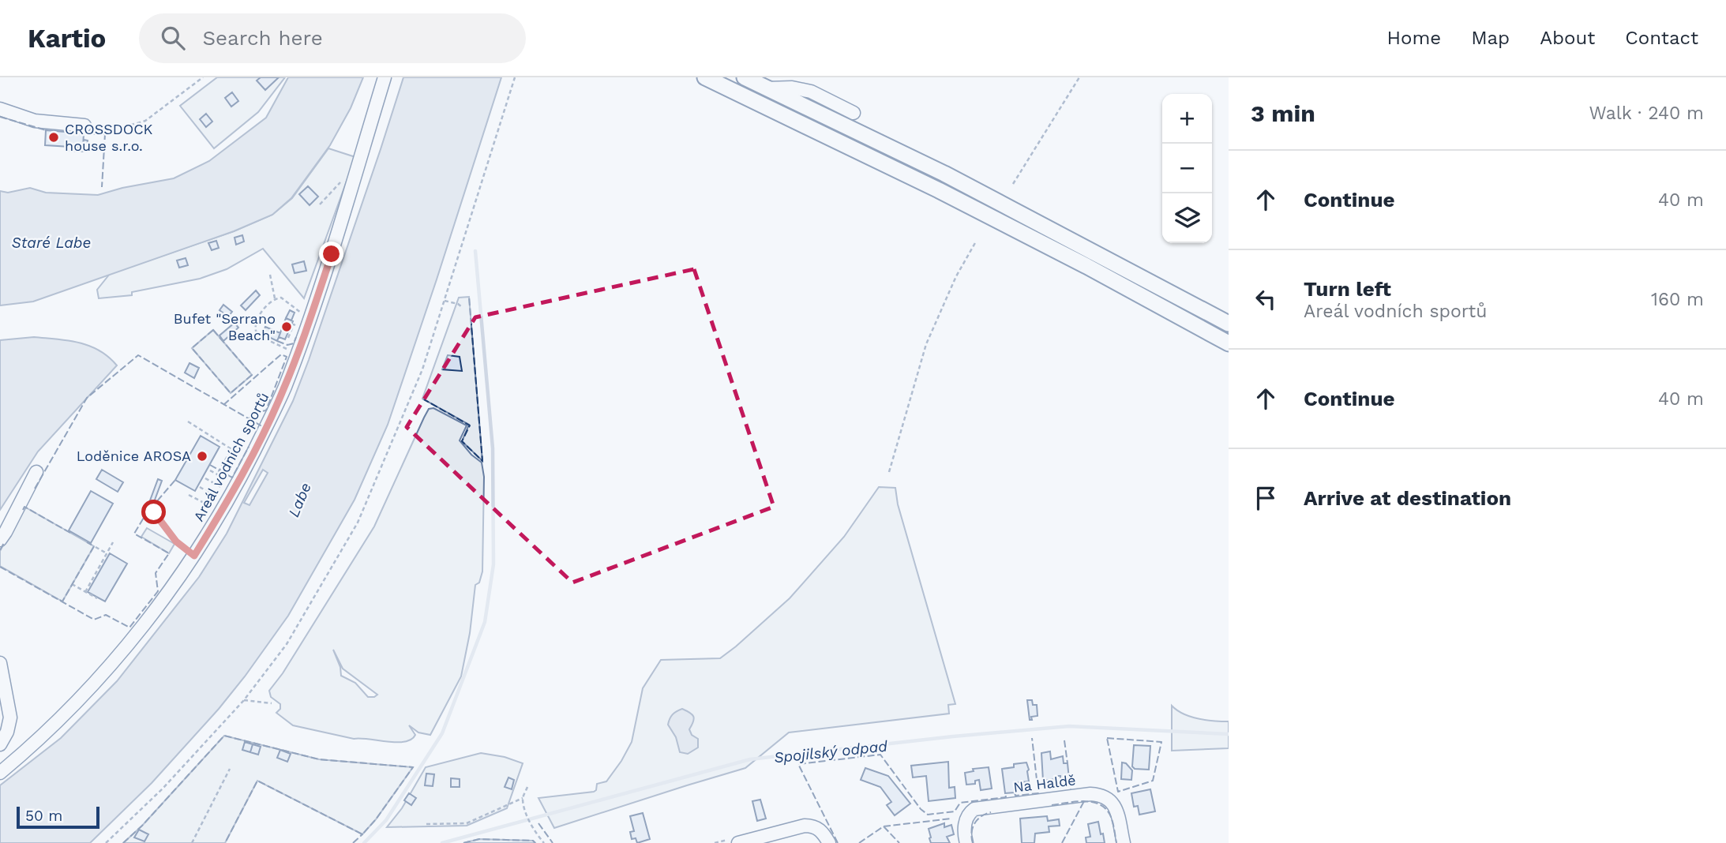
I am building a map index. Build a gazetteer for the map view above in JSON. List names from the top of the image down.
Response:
{
  "streets": {
    "street": ["Areál vodních sportů", "Na Haldě"]
  },
  "water": ["Staré Labe", "Labe", "Spojilský odpad"],
  "places": ["CROSSDOCK house s.r.o.", "Bufet \"Serrano Beach\"", "Loděnice AROSA"],
  "scale_bar": "50 m",
  "page": {
    "header": "Kartio",
    "search": "Search here",
    "nav": [
      "Home",
      "Map",
      "About",
      "Contact"
    ],
    "heading": ["3 min", "Walk · 240 m"],
    "map_buttons": ["+", "−"],
    "list": [
      ["Continue", "40 m"],
      ["Turn left", "Areál vodních sportů", "160 m"],
      ["Continue", "40 m"],
      "Arrive at destination"
    ],
    "scale": "50 m"
  }
}
